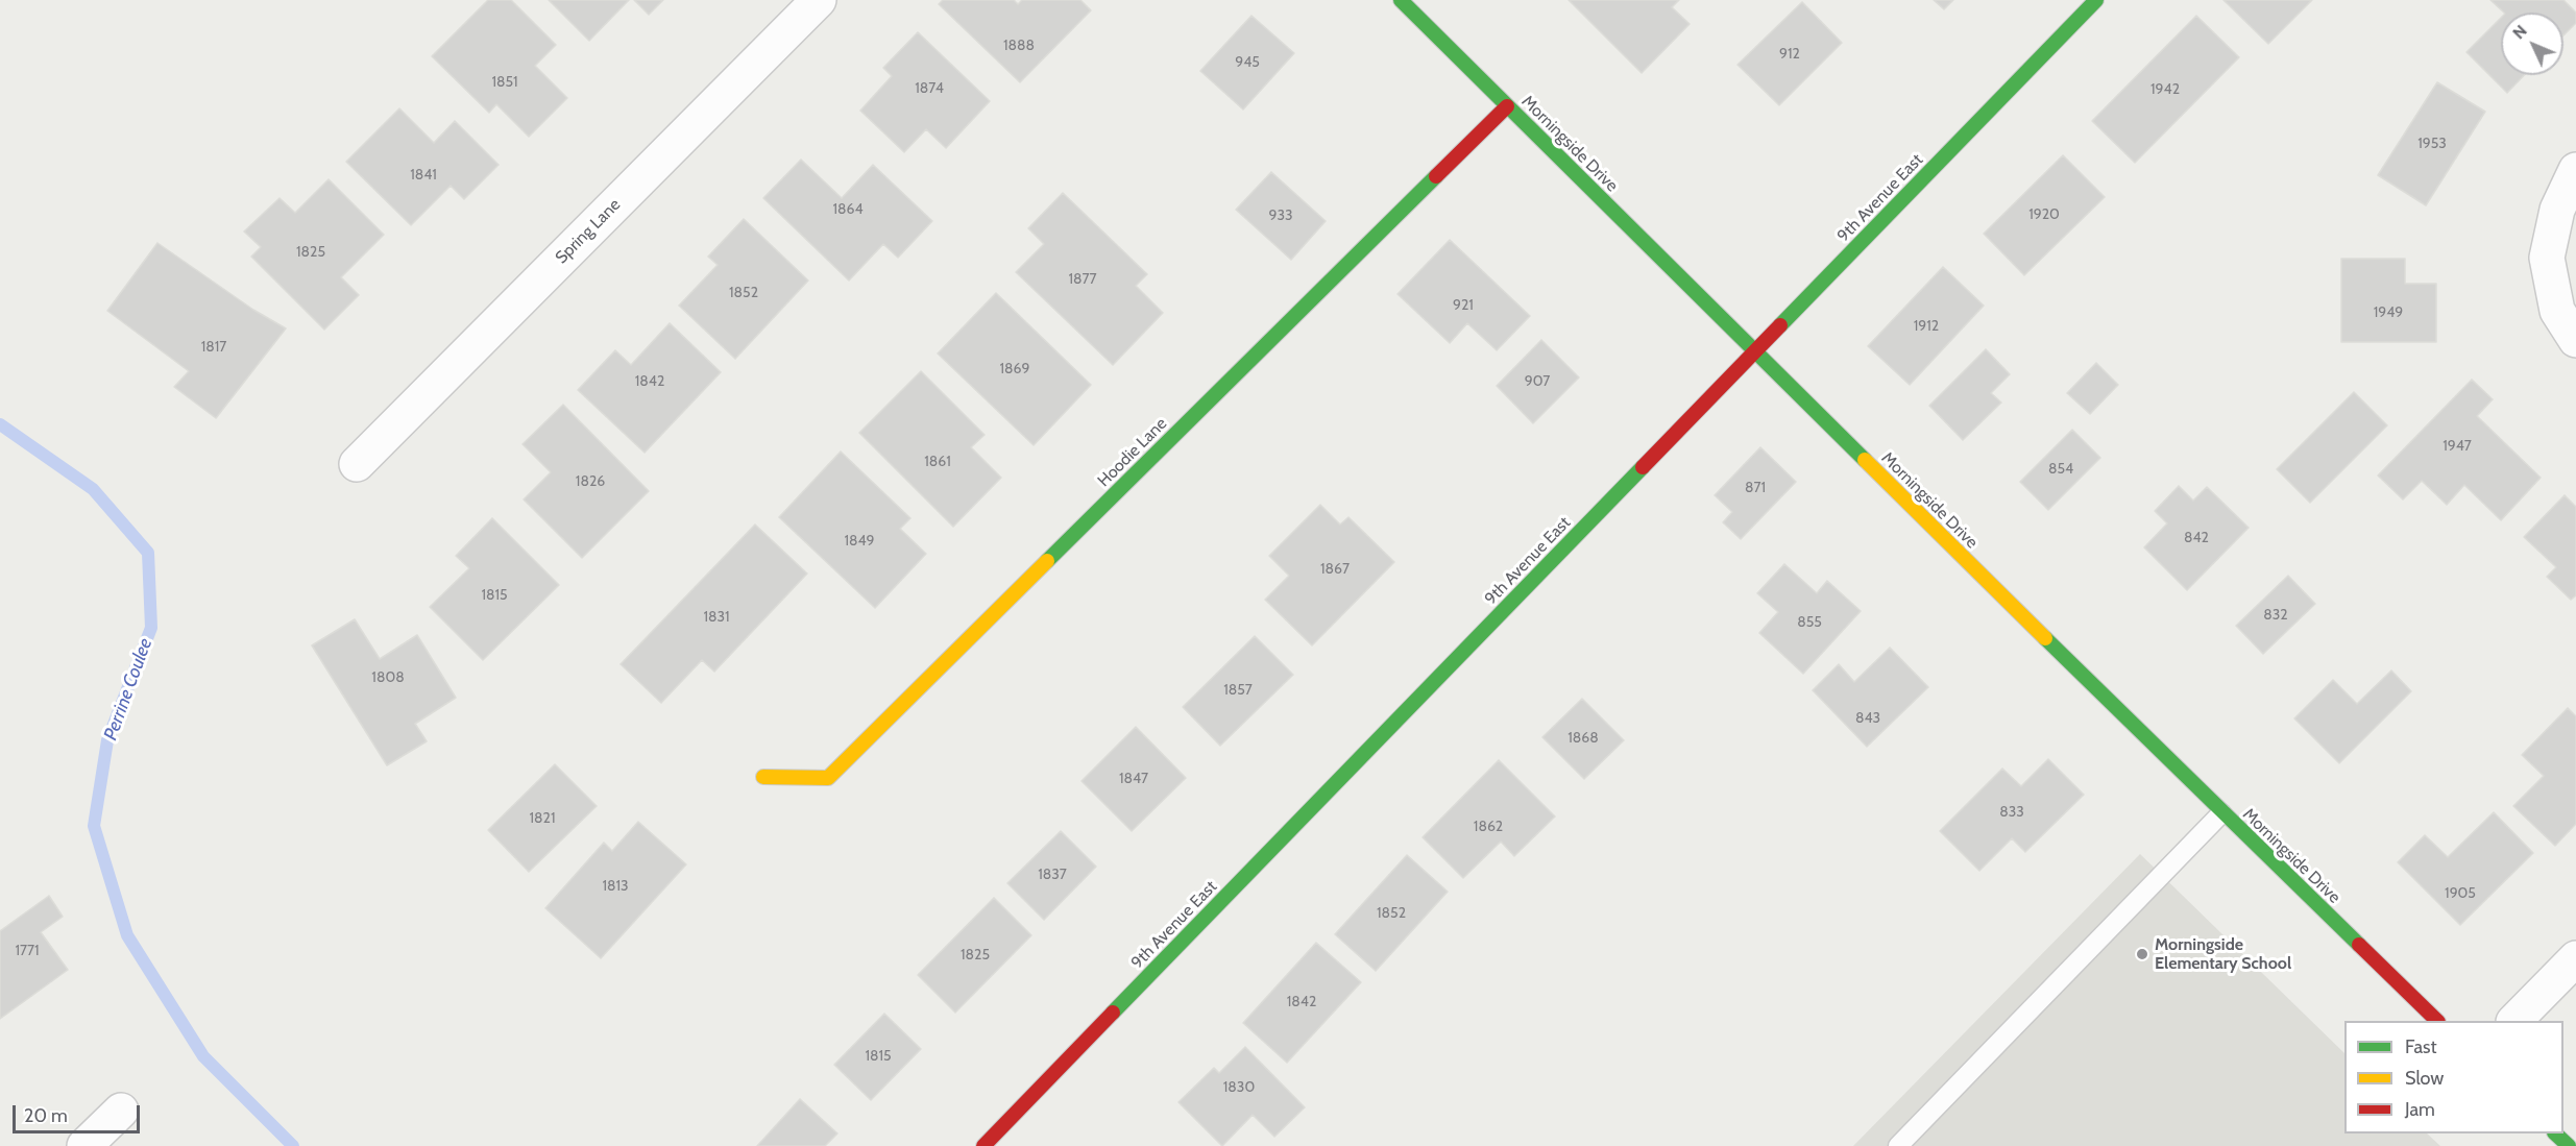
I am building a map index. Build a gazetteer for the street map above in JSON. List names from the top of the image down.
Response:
{
  "streets": {
    "street": [
      "Morningside Drive",
      "9th Avenue East",
      "Spring Lane",
      "Hoodie Lane"
    ]
  },
  "crossings": [
    ["Morningside Drive", "9th Avenue East"],
    ["Morningside Drive", "Hoodie Lane"]
  ],
  "water": ["Perrine Coulee"],
  "places": ["Morningside Elementary School"],
  "house_numbers": [
    "1888",
    "912",
    "945",
    "1851",
    "1874",
    "1942",
    "1953",
    "1841",
    "1864",
    "1920",
    "933",
    "1825",
    "1877",
    "1852",
    "921",
    "1949",
    "1912",
    "1817",
    "1869",
    "1842",
    "907",
    "1947",
    "1861",
    "854",
    "1826",
    "871",
    "842",
    "1849",
    "1867",
    "1815",
    "832",
    "1831",
    "855",
    "1808",
    "1857",
    "843",
    "1868",
    "1847",
    "833",
    "1821",
    "1862",
    "1837",
    "1813",
    "1905",
    "1852",
    "1771",
    "1825",
    "1842",
    "1815",
    "1830"
  ],
  "legend": ["Fast", "Slow", "Jam"],
  "scale_bar": "20 m",
  "north": "top left"
}
